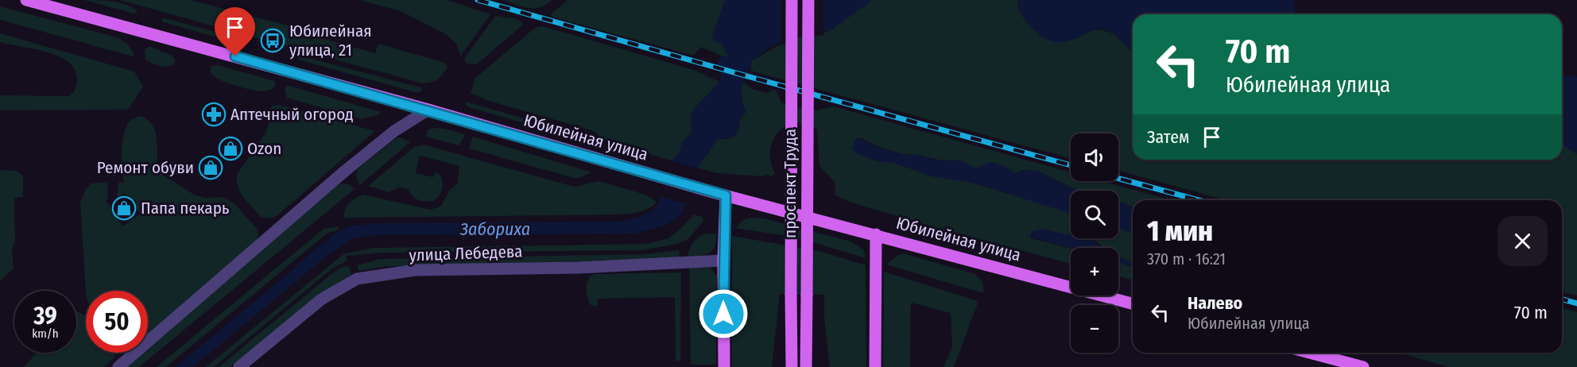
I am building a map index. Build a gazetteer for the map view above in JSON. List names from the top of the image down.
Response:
{
  "streets": {
    "main road": ["Юбилейная улица", "проспект Труда"],
    "street": ["улица Лебедева"]
  },
  "water": ["Забориха"],
  "places": {
    "bus stop": ["Юбилейная улица, 21"],
    "pharmacy": ["Аптечный огород"],
    "shop": ["Ozon", "Ремонт обуви", "Папа пекарь"]
  },
  "page": {
    "turn": ["70 m", "Юбилейная улица"],
    "then": "Затем",
    "map_buttons": ["+", "−"],
    "heading": ["1 мин", "370 m · 16:21"],
    "list": [
      {
        "name": "Налево",
        "note": "Юбилейная улица",
        "value": "70 m"
      }
    ],
    "speed": "39 km/h",
    "limit": "50"
  }
}
